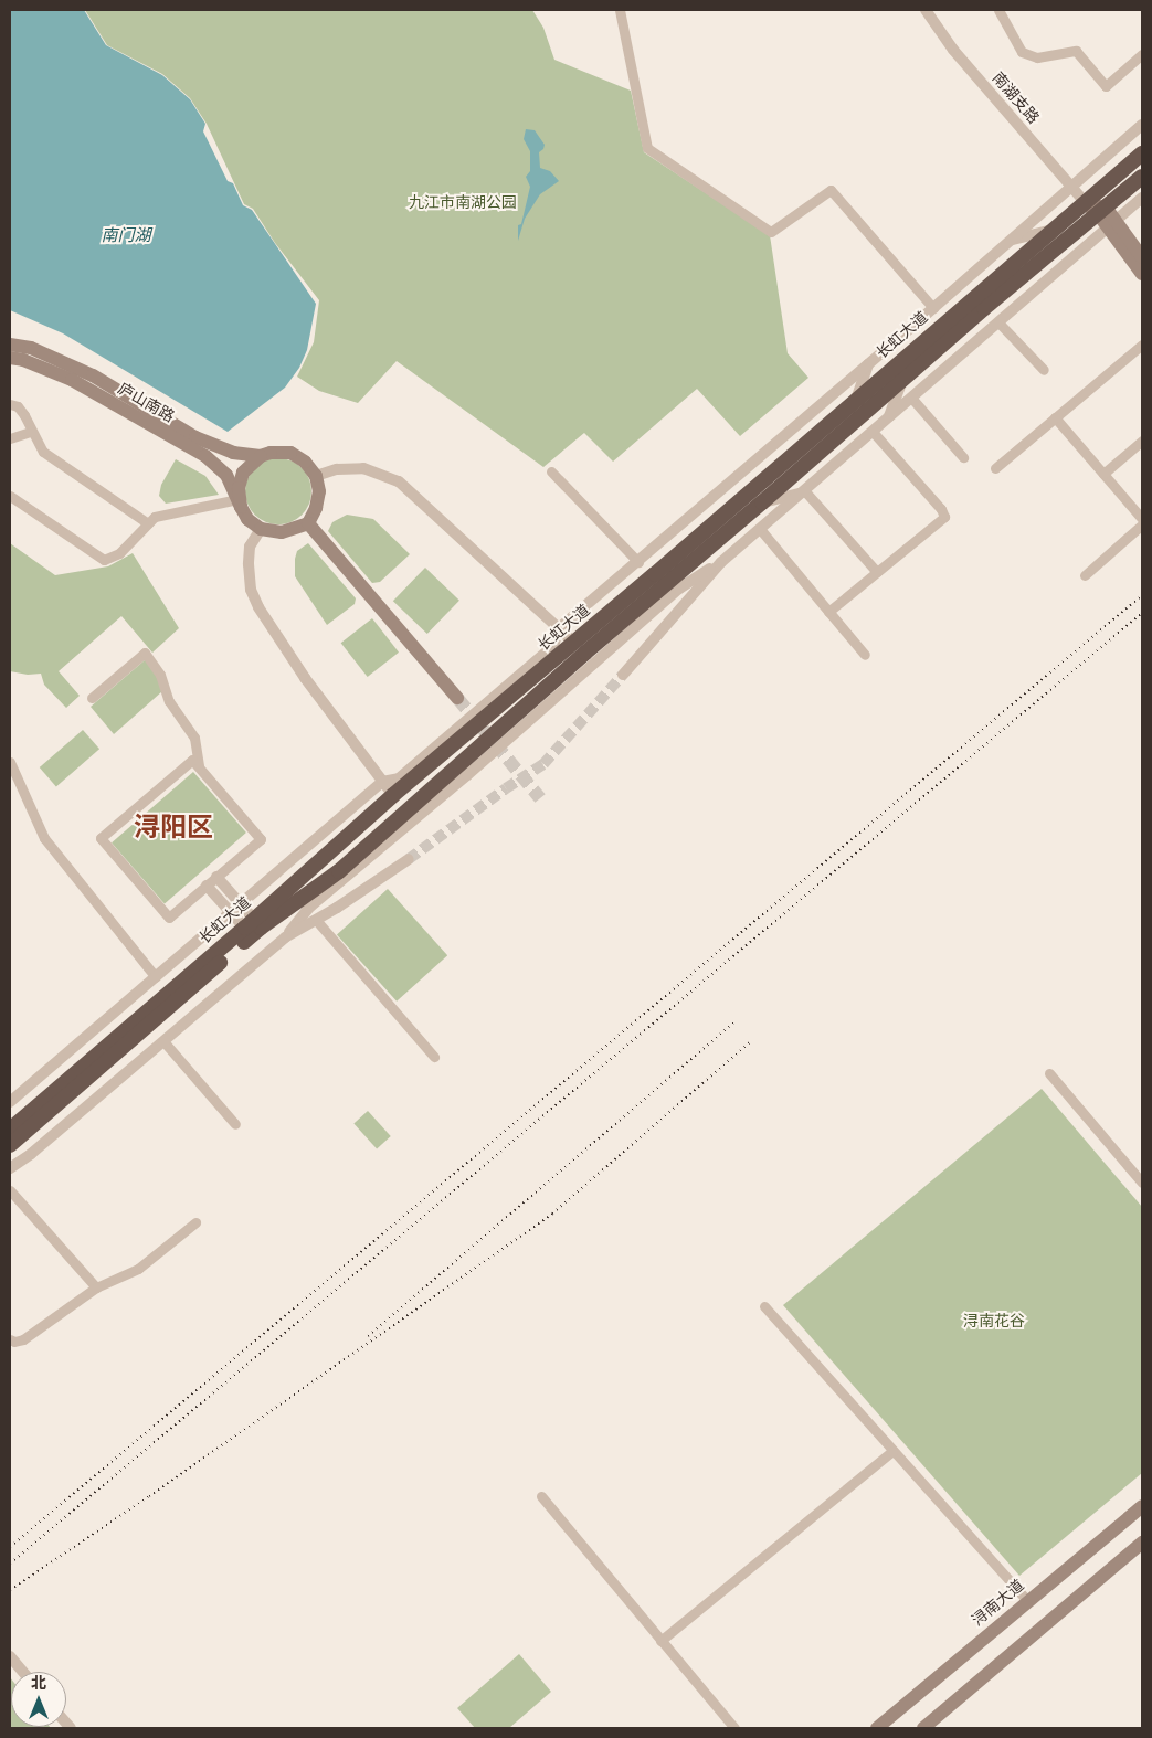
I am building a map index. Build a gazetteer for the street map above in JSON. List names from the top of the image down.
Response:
{
  "streets": {
    "highway": ["长虹大道"],
    "main road": ["庐山南路", "浔南大道"],
    "street": ["南湖支路"]
  },
  "crossings": [
    ["南湖支路", "长虹大道"]
  ],
  "districts": ["浔阳区"],
  "water": ["南门湖"],
  "parks": ["九江市南湖公园", "浔南花谷"],
  "north": "top"
}
